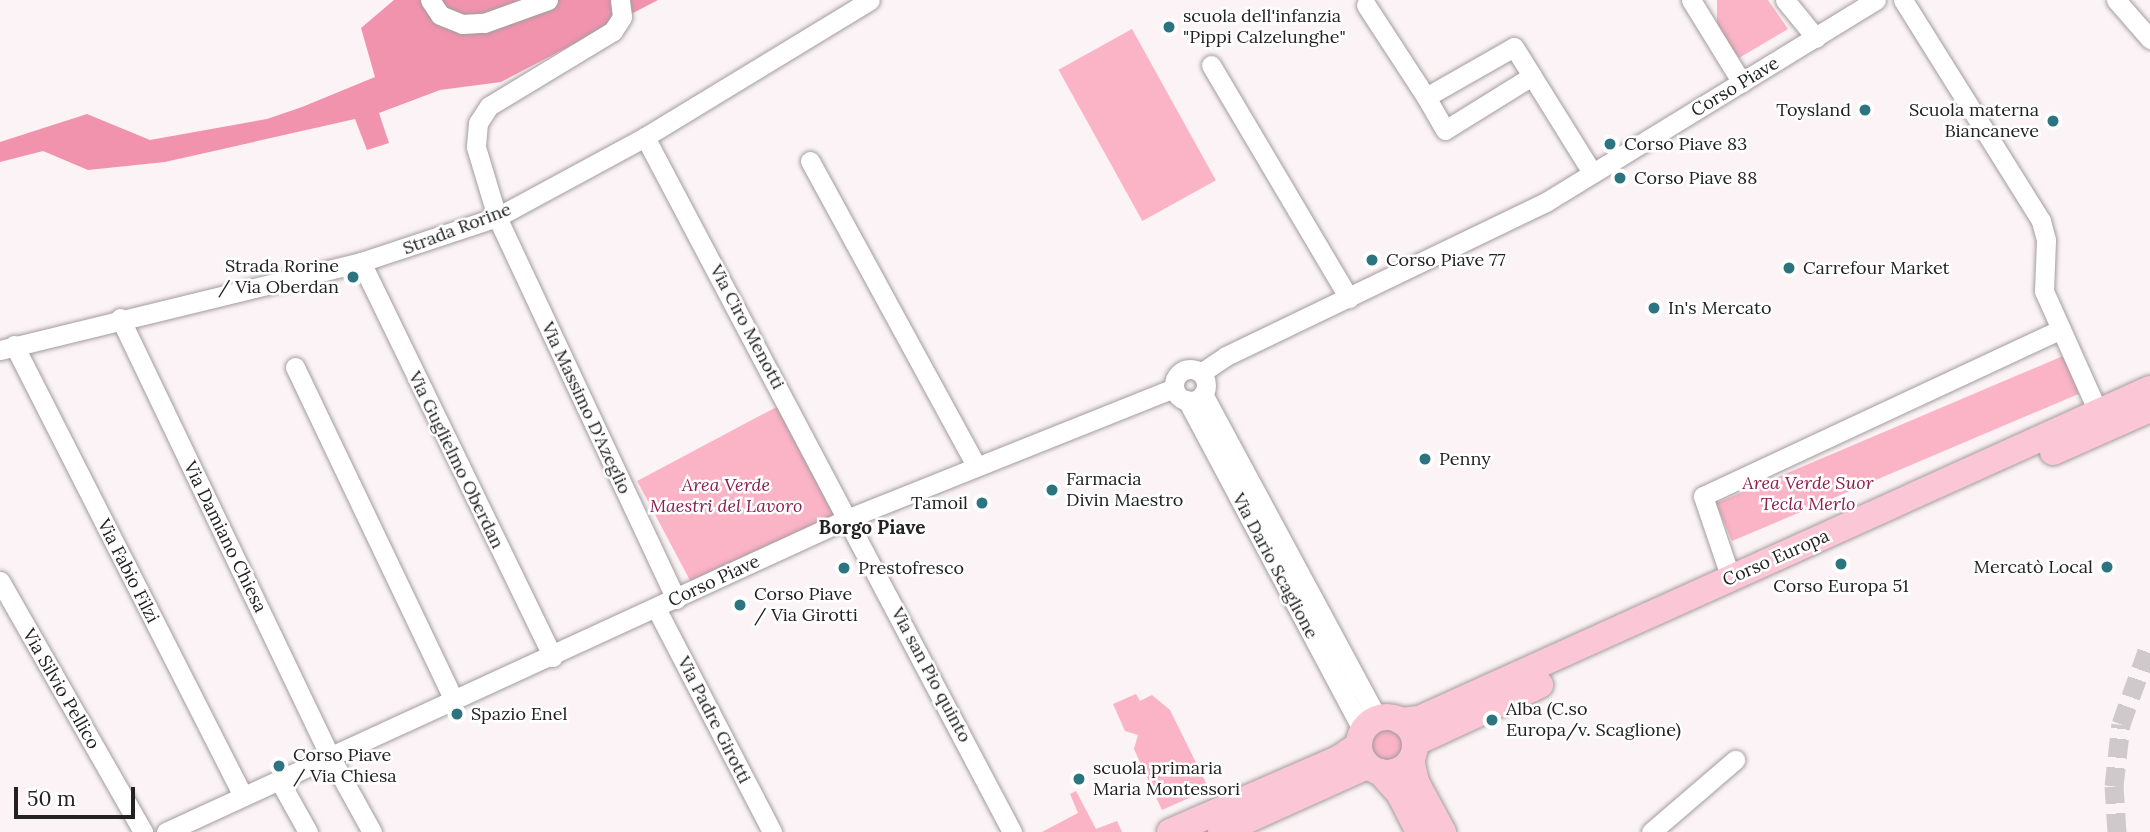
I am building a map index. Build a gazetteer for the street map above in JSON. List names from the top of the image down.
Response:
{
  "streets": {
    "main road": ["Corso Europa", "Via Dario Scaglione"],
    "street": [
      "Corso Piave",
      "Strada Rorine",
      "Via Ciro Menotti",
      "Via Massimo D'Azeglio",
      "Via Guglielmo Oberdan",
      "Via Damiano Chiesa",
      "Via Fabio Filzi",
      "Via san Pio quinto",
      "Via Silvio Pellico",
      "Via Padre Girotti"
    ]
  },
  "crossings": [
    ["Corso Piave", "Via Ciro Menotti"],
    ["Corso Piave", "Via Massimo D'Azeglio"],
    ["Corso Piave", "Via Guglielmo Oberdan"],
    ["Corso Piave", "Via Damiano Chiesa"],
    ["Corso Piave", "Via Dario Scaglione"],
    ["Corso Piave", "Via Fabio Filzi"],
    ["Corso Piave", "Via san Pio quinto"],
    ["Corso Piave", "Via Padre Girotti"],
    ["Strada Rorine", "Via Ciro Menotti"],
    ["Strada Rorine", "Via Massimo D'Azeglio"],
    ["Strada Rorine", "Via Guglielmo Oberdan"],
    ["Strada Rorine", "Via Damiano Chiesa"],
    ["Strada Rorine", "Via Fabio Filzi"],
    ["Via Ciro Menotti", "Via san Pio quinto"],
    ["Corso Europa", "Via Dario Scaglione"]
  ],
  "districts": ["Borgo Piave"],
  "parks": ["Area Verde Suor Tecla Merlo", "Area Verde Maestri del Lavoro"],
  "places": [
    "scuola dell'infanzia \"Pippi Calzelunghe\"",
    "Toysland",
    "Scuola materna Biancaneve",
    "Corso Piave 83",
    "Corso Piave 88",
    "Corso Piave 77",
    "Carrefour Market",
    "Strada Rorine / Via Oberdan",
    "In's Mercato",
    "Penny",
    "Farmacia Divin Maestro",
    "Tamoil",
    "Corso Europa 51",
    "Mercatò Local",
    "Prestofresco",
    "Corso Piave / Via Girotti",
    "Spazio Enel",
    "Alba (C.so Europa/v. Scaglione)",
    "Corso Piave / Via Chiesa",
    "scuola primaria Maria Montessori"
  ],
  "scale_bar": "50 m"
}
